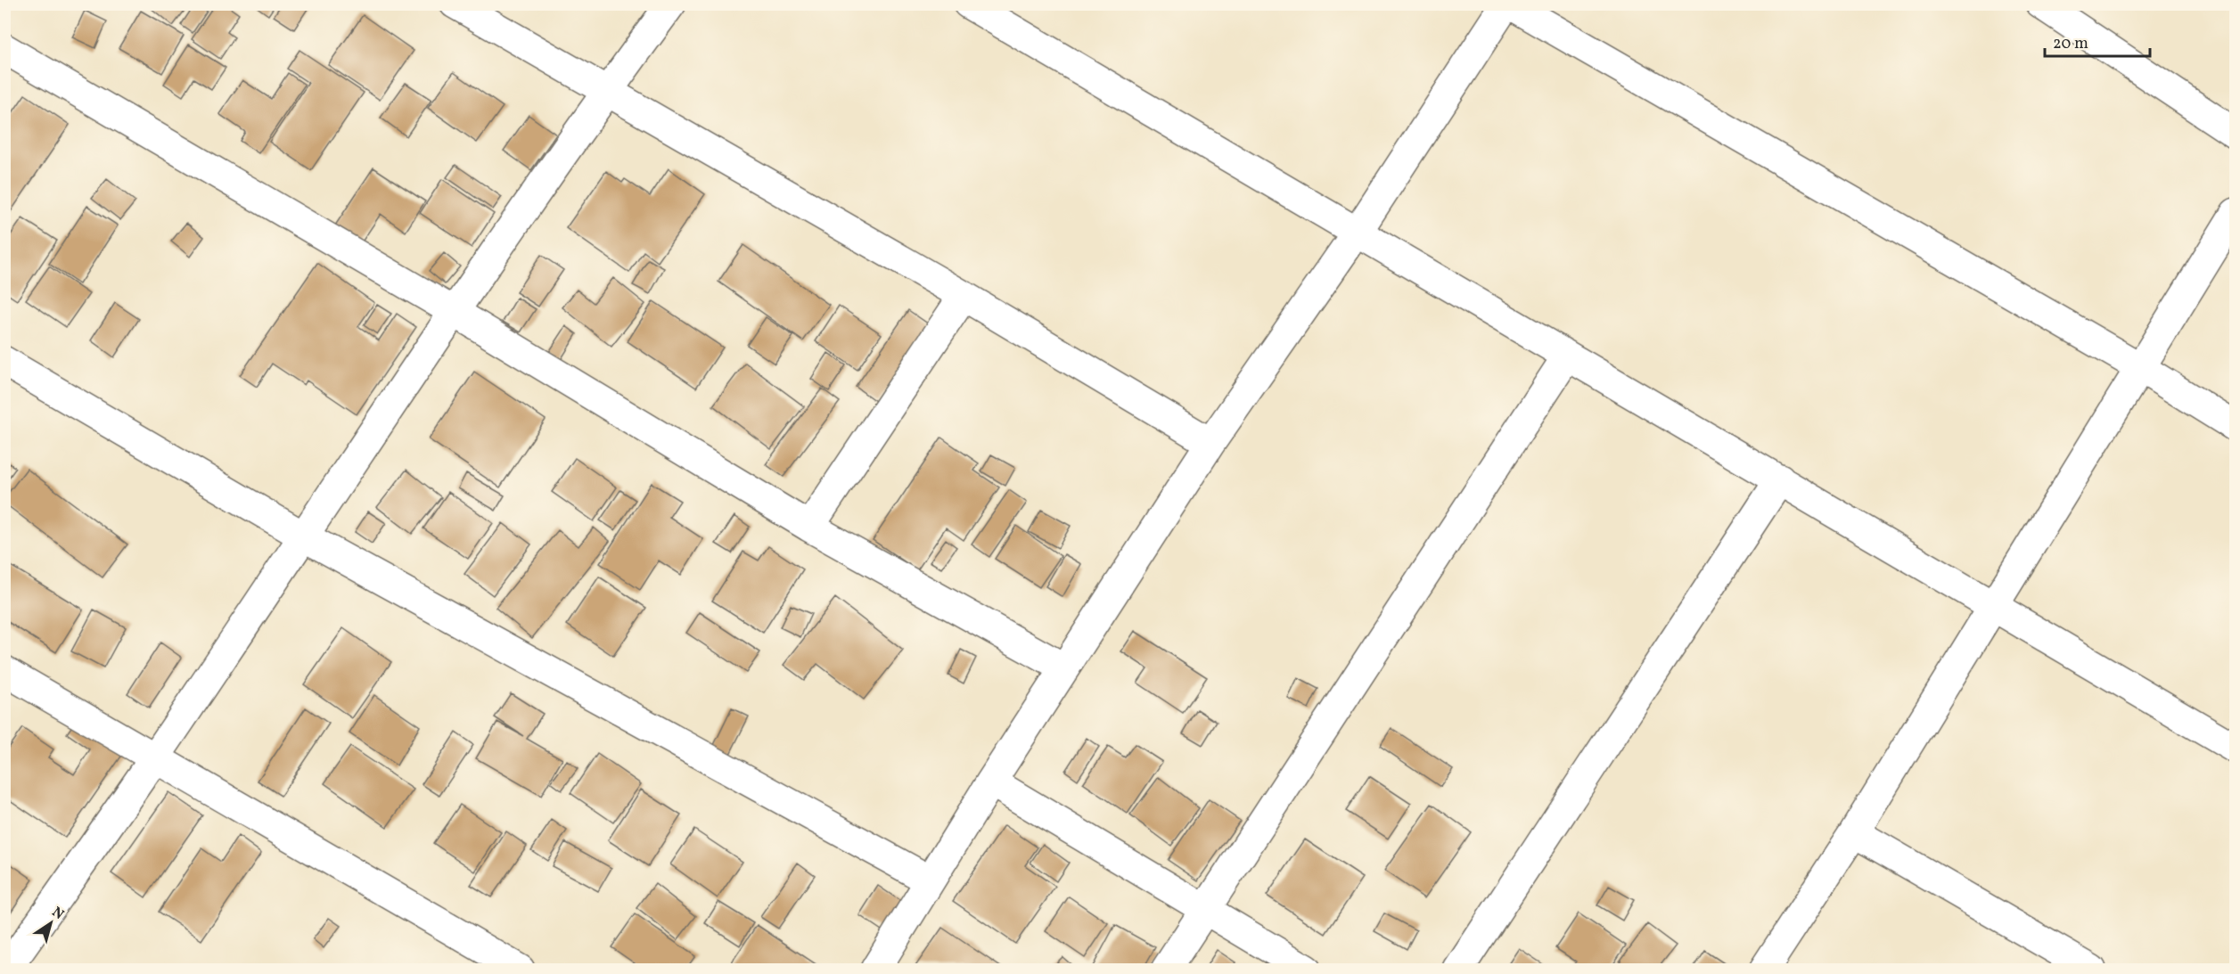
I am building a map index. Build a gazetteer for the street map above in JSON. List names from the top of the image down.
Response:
{
  "scale_bar": "20 m",
  "north": "top right"
}
